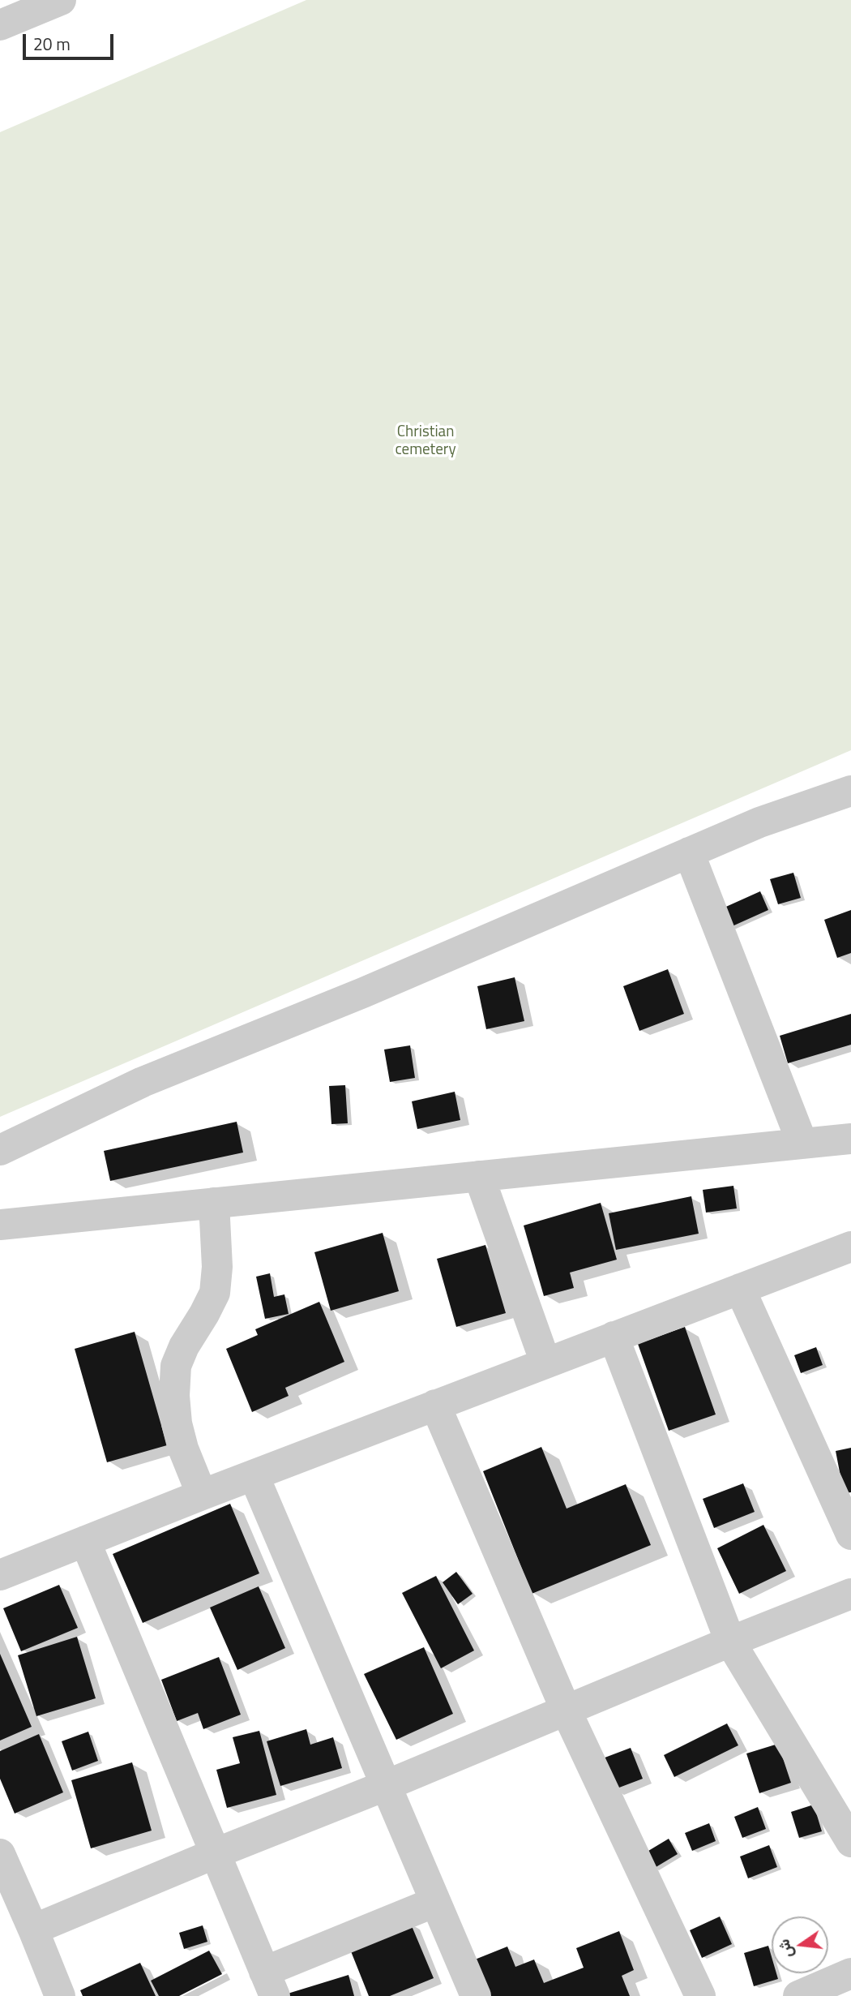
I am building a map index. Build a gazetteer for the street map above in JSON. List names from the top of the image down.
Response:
{
  "parks": ["Christian cemetery"],
  "scale_bar": "20 m",
  "north": "left"
}
